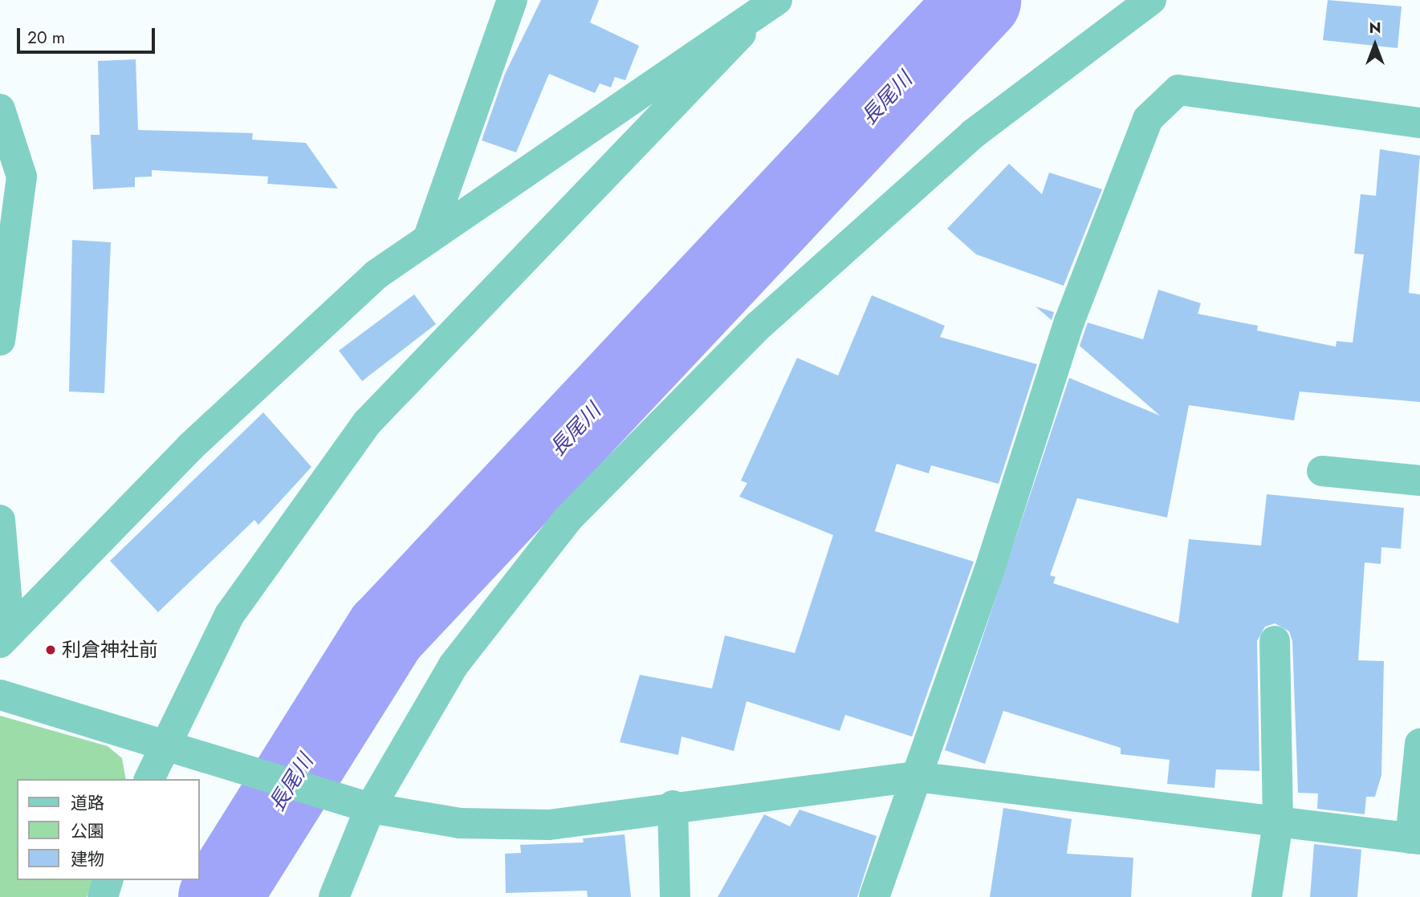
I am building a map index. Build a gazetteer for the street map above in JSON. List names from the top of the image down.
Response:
{
  "water": ["長尾川"],
  "places": ["利倉神社前"],
  "legend": ["道路", "公園", "建物"],
  "scale_bar": "20 m",
  "north": "top"
}
